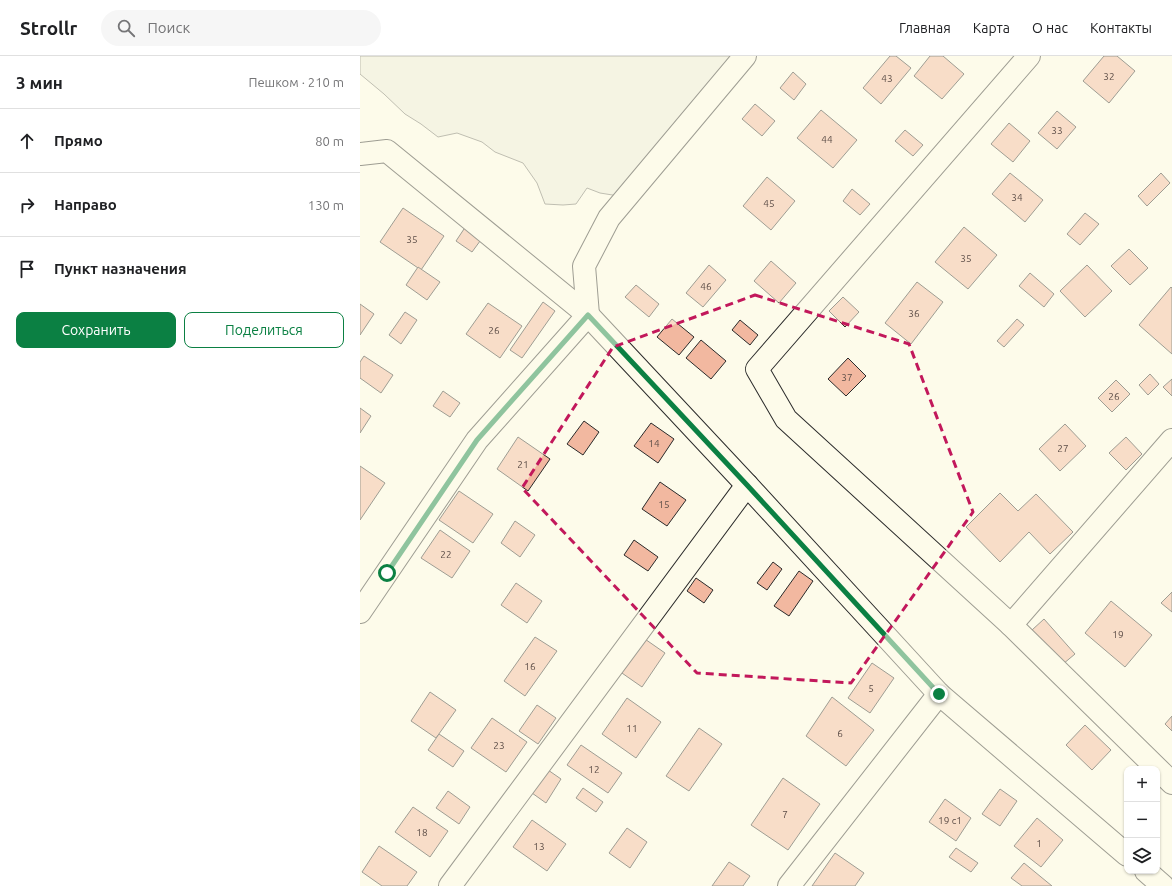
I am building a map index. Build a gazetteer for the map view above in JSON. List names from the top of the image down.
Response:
{
  "house_numbers": [
    "32",
    "43",
    "33",
    "44",
    "34",
    "45",
    "35",
    "35",
    "46",
    "36",
    "26",
    "37",
    "26",
    "14",
    "27",
    "21",
    "15",
    "22",
    "19",
    "16",
    "5",
    "11",
    "6",
    "23",
    "12",
    "7",
    "19 с1",
    "18",
    "1",
    "13"
  ],
  "page": {
    "header": "Strollr",
    "search": "Поиск",
    "nav": [
      "Главная",
      "Карта",
      "О нас",
      "Контакты"
    ],
    "heading": ["3 мин", "Пешком · 210 m"],
    "list": [
      ["Прямо", "80 m"],
      ["Направо", "130 m"],
      "Пункт назначения"
    ],
    "buttons": ["Сохранить", "Поделиться"],
    "map_buttons": ["+", "−"]
  }
}
